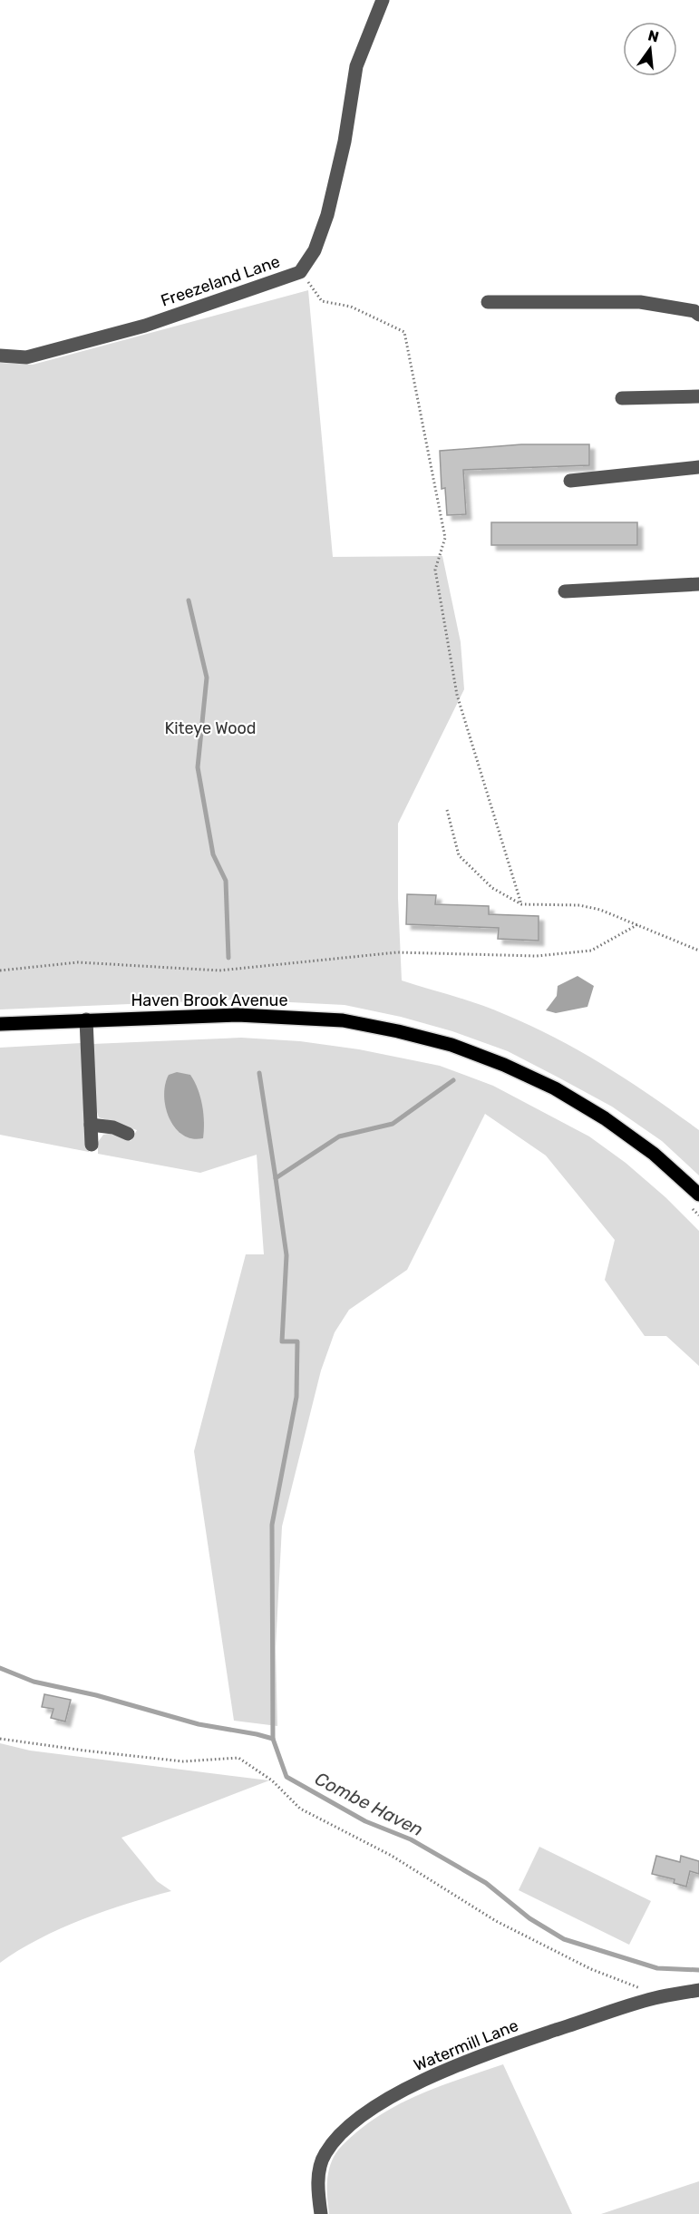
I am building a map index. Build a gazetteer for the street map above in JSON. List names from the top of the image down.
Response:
{
  "streets": {
    "main road": ["Haven Brook Avenue"],
    "street": ["Freezeland Lane", "Watermill Lane"]
  },
  "water": ["Combe Haven"],
  "parks": ["Kiteye Wood"],
  "north": "top"
}
